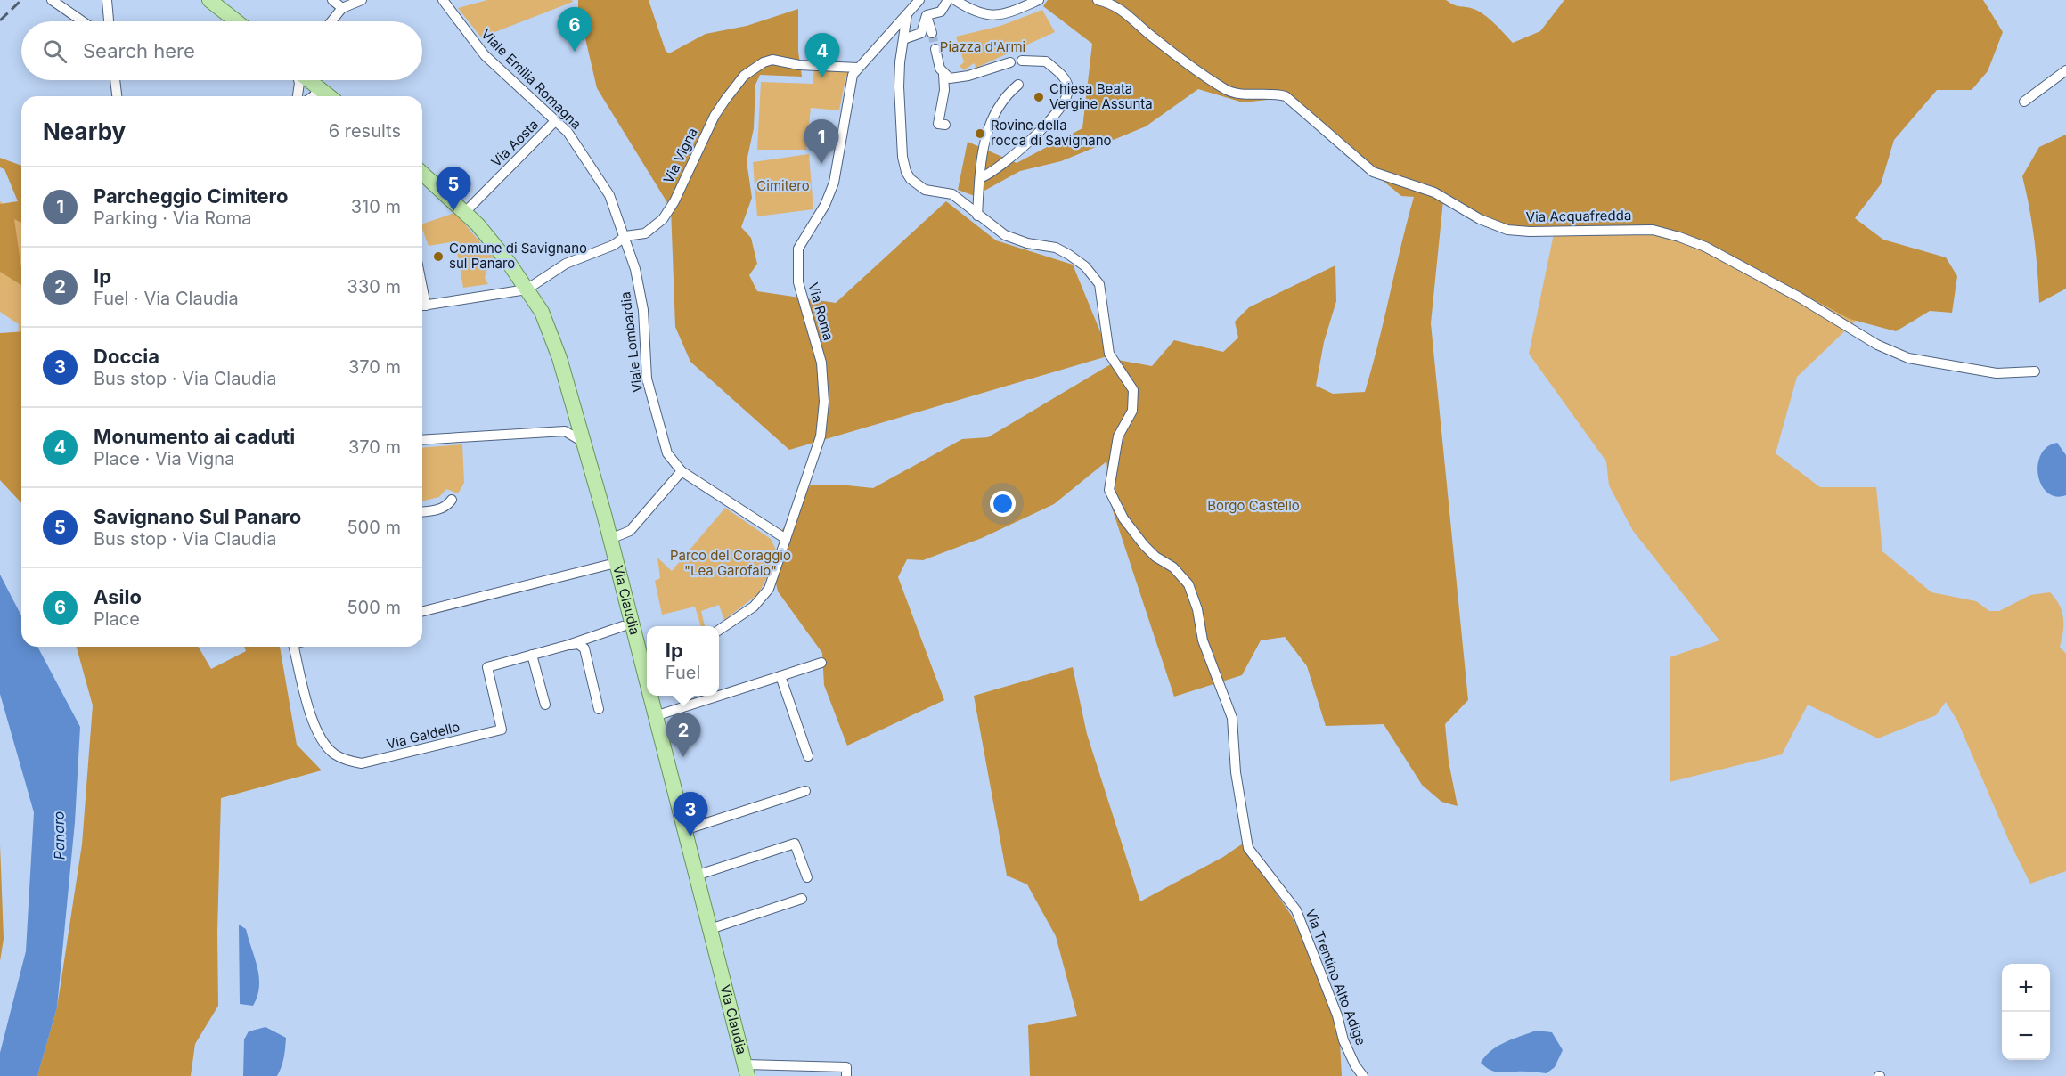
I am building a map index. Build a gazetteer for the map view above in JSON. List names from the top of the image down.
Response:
{
  "streets": {
    "main road": ["Via Claudia"],
    "street": [
      "Viale Emilia Romagna",
      "Via Aosta",
      "Via Vigna",
      "Via Acquafredda",
      "Via Roma",
      "Viale Lombardia",
      "Via Galdello",
      "Via Trentino Alto Adige"
    ]
  },
  "crossings": [
    ["Viale Emilia Romagna", "Via Aosta"],
    ["Viale Emilia Romagna", "Via Vigna"],
    ["Viale Emilia Romagna", "Viale Lombardia"],
    ["Via Vigna", "Via Roma"],
    ["Via Vigna", "Viale Lombardia"],
    ["Via Vigna", "Via Claudia"],
    ["Via Roma", "Via Trentino Alto Adige"]
  ],
  "water": ["Panaro"],
  "parks": [
    "Piazza d'Armi",
    "Cimitero",
    "Borgo Castello",
    "Parco del Coraggio \"Lea Garofalo\""
  ],
  "places": ["Chiesa Beata Vergine Assunta", "Rovine della rocca di Savignano", "Comune di Savignano sul Panaro"],
  "page": {
    "pins": [
      "6",
      "4",
      "1",
      "5",
      "2",
      "3"
    ],
    "search": "Search here",
    "heading": ["Nearby", "6 results"],
    "list": [
      {
        "mark": "1",
        "name": "Parcheggio Cimitero",
        "note": "Parking · Via Roma",
        "value": "310 m"
      },
      {
        "mark": "2",
        "name": "Ip",
        "note": "Fuel · Via Claudia",
        "value": "330 m"
      },
      {
        "mark": "3",
        "name": "Doccia",
        "note": "Bus stop · Via Claudia",
        "value": "370 m"
      },
      {
        "mark": "4",
        "name": "Monumento ai caduti",
        "note": "Place · Via Vigna",
        "value": "370 m"
      },
      {
        "mark": "5",
        "name": "Savignano Sul Panaro",
        "note": "Bus stop · Via Claudia",
        "value": "500 m"
      },
      {
        "mark": "6",
        "name": "Asilo",
        "note": "Place",
        "value": "500 m"
      }
    ],
    "popup": ["Ip", "Fuel"],
    "map_buttons": ["+", "−"]
  }
}
